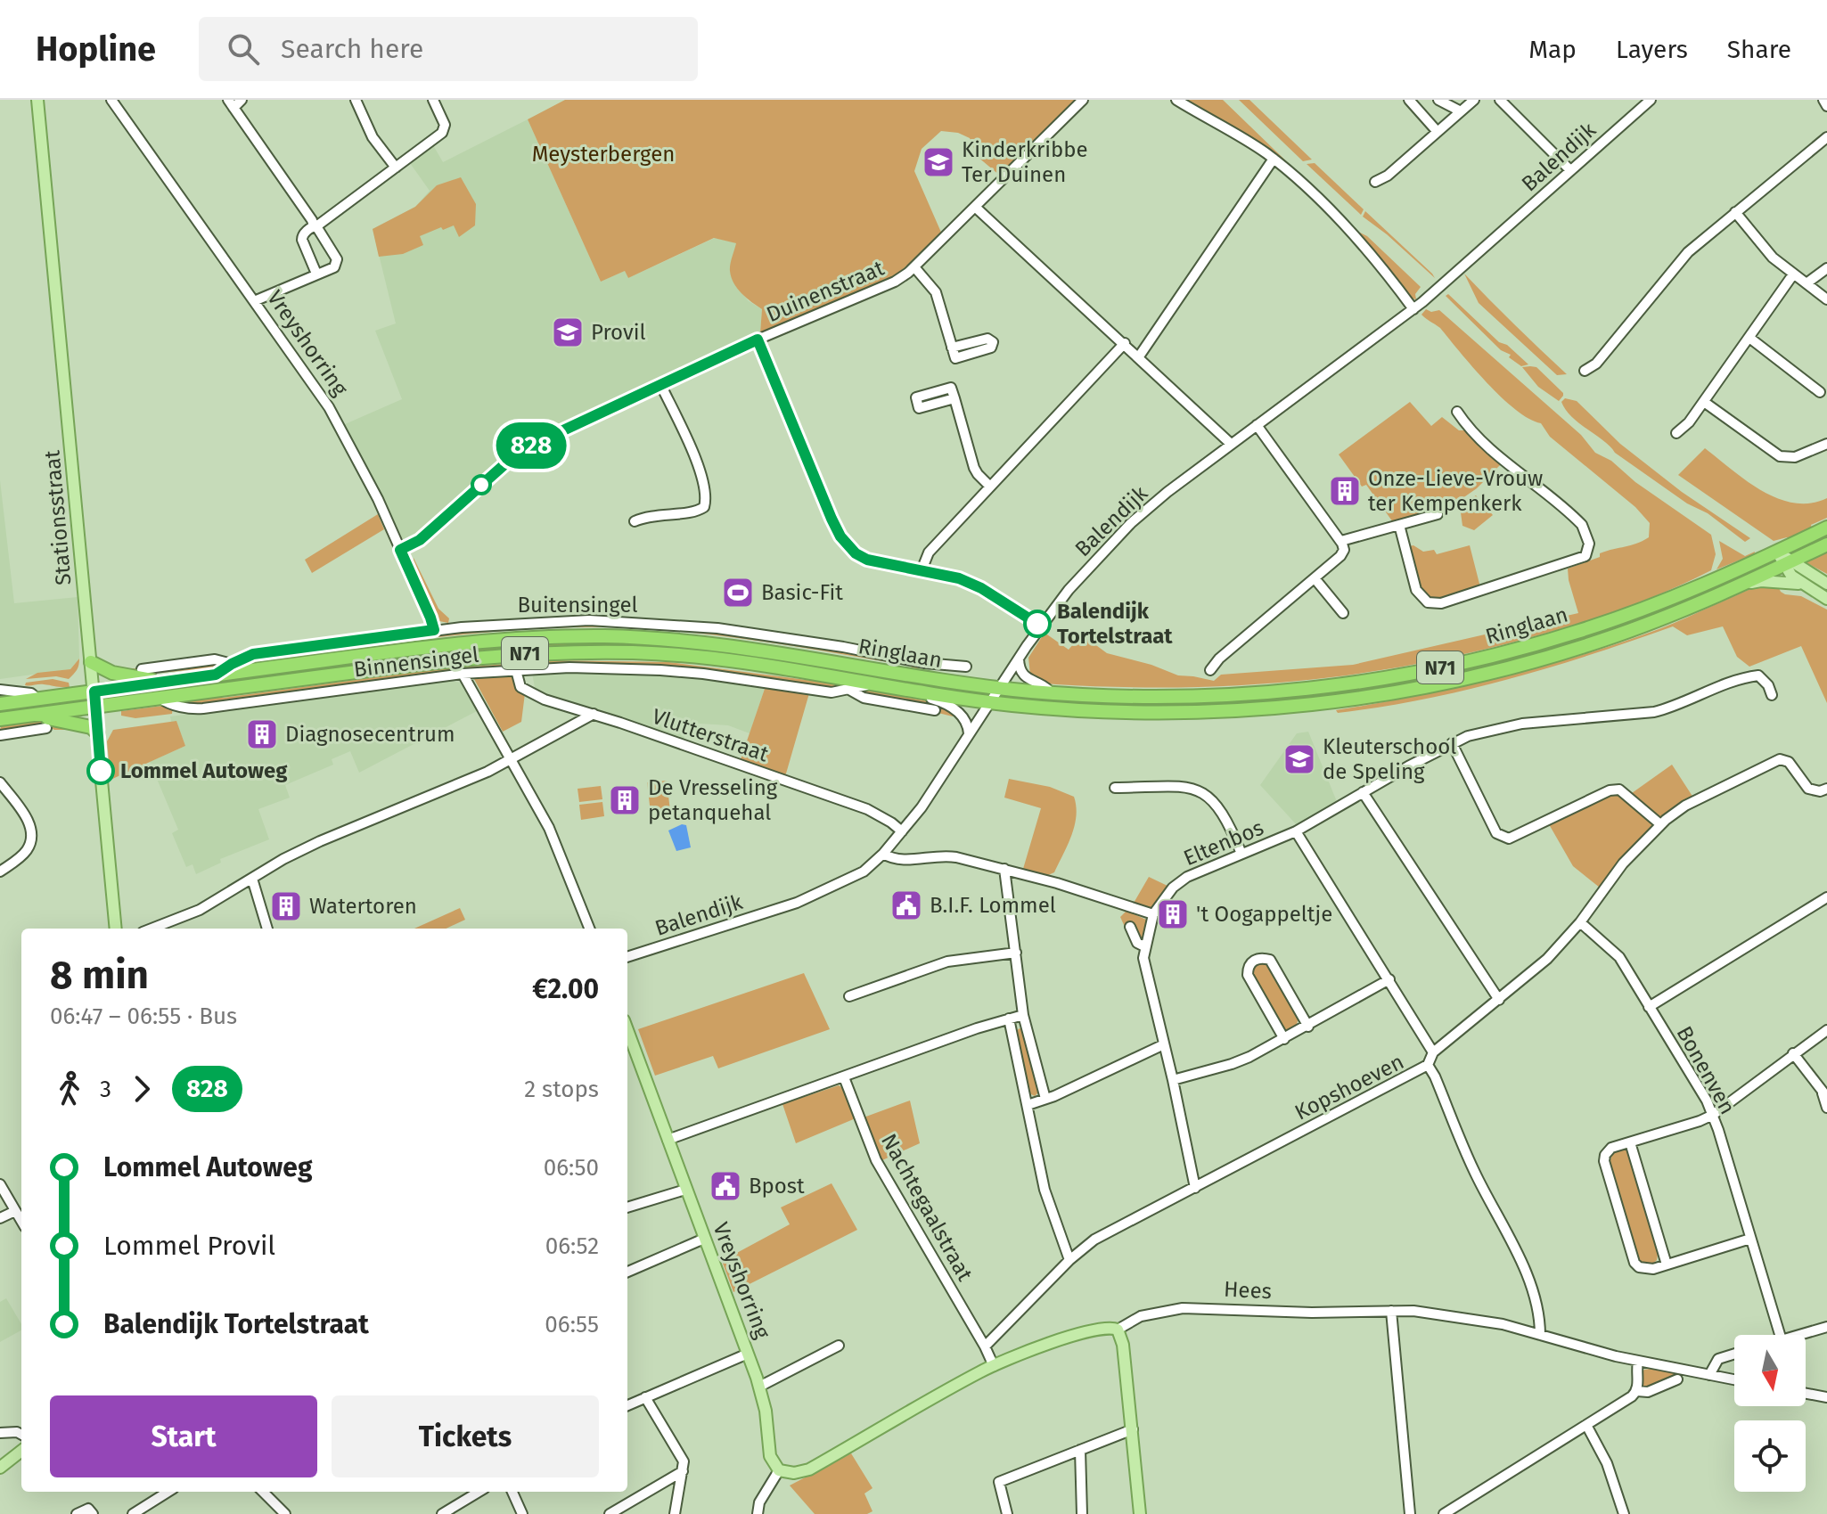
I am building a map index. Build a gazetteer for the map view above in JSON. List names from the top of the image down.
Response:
{
  "streets": {
    "highway": ["Ringlaan", "N71"],
    "main road": ["Vreyshorring", "Stationsstraat", "Hees"],
    "street": [
      "Balendijk",
      "Duinenstraat",
      "Buitensingel",
      "Binnensingel",
      "Vlutterstraat",
      "Eltenbos",
      "Bonenven",
      "Kopshoeven",
      "Nachtegaalstraat"
    ]
  },
  "crossings": [
    ["Balendijk", "Ringlaan"],
    ["Balendijk", "Vlutterstraat"],
    ["Duinenstraat", "Vreyshorring"],
    ["Vreyshorring", "Buitensingel"],
    ["Vreyshorring", "Hees"],
    ["Stationsstraat", "Ringlaan"],
    ["Buitensingel", "Ringlaan"],
    ["Ringlaan", "N71"],
    ["Ringlaan", "Binnensingel"],
    ["Binnensingel", "Vlutterstraat"],
    ["Bonenven", "Kopshoeven"],
    ["Kopshoeven", "Nachtegaalstraat"],
    ["Nachtegaalstraat", "Hees"]
  ],
  "parks": ["Meysterbergen"],
  "places": {
    "school or university": ["Kinderkribbe Ter Duinen", "Provil", "Kleuterschool de Speling"],
    "building": [
      "Onze-Lieve-Vrouw ter Kempenkerk",
      "Diagnosecentrum",
      "De Vresseling petanquehal",
      "Watertoren",
      "'t Oogappeltje"
    ],
    "sports": ["Basic-Fit"],
    "other": ["Balendijk Tortelstraat", "Lommel Autoweg"],
    "public building": ["B.I.F. Lommel", "Bpost"]
  },
  "lines": ["bus line 828"],
  "north": "bottom",
  "page": {
    "header": "Hopline",
    "search": "Search here",
    "nav": ["Map", "Layers", "Share"],
    "on_map": "828",
    "heading": ["8 min", "06:47 – 06:55 · Bus", "€2.00"],
    "legs": ["3", "828", "2 stops"],
    "list": [
      {
        "name": "Lommel Autoweg",
        "value": "06:50"
      },
      {
        "name": "Lommel Provil",
        "value": "06:52"
      },
      {
        "name": "Balendijk Tortelstraat",
        "value": "06:55"
      }
    ],
    "buttons": ["Start", "Tickets"]
  }
}
